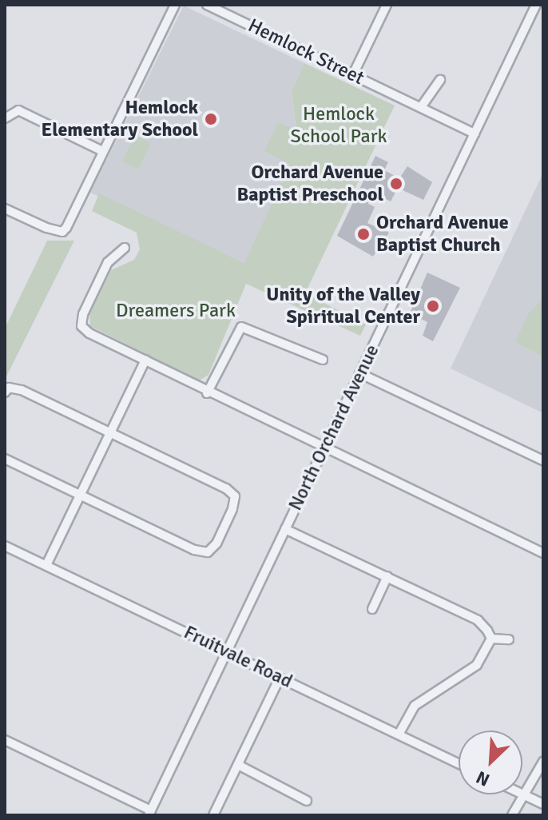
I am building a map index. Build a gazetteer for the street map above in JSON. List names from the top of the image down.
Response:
{
  "streets": {
    "street": ["Hemlock Street", "North Orchard Avenue", "Fruitvale Road"]
  },
  "crossings": [
    ["Hemlock Street", "North Orchard Avenue"],
    ["North Orchard Avenue", "Fruitvale Road"]
  ],
  "parks": ["Hemlock School Park", "Dreamers Park"],
  "places": [
    "Hemlock Elementary School",
    "Orchard Avenue Baptist Preschool",
    "Orchard Avenue Baptist Church",
    "Unity of the Valley Spiritual Center"
  ],
  "north": "bottom left"
}
